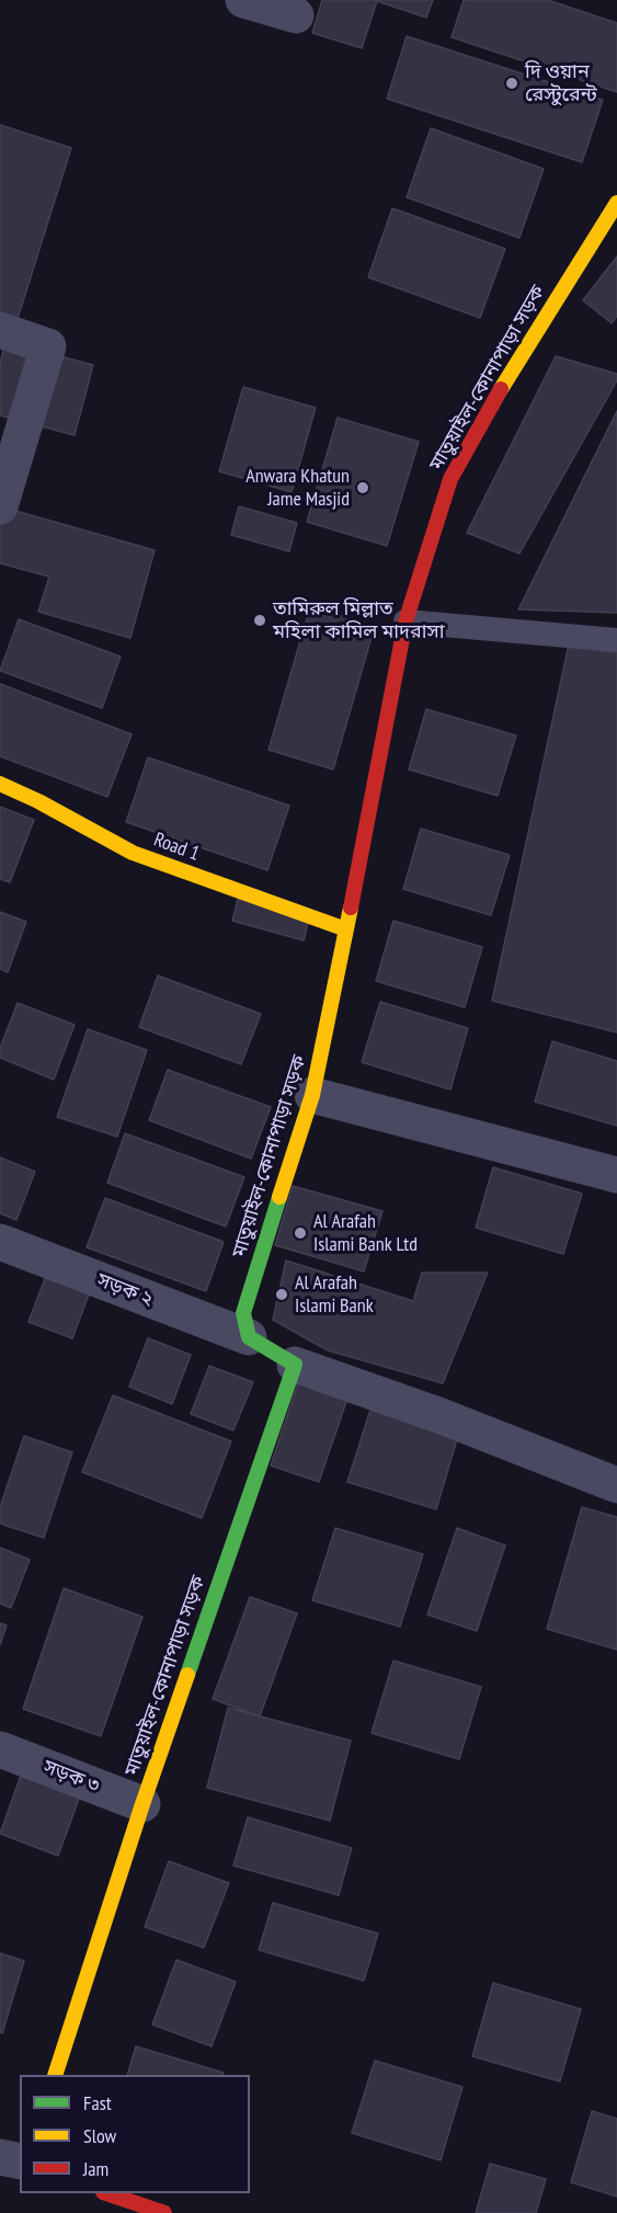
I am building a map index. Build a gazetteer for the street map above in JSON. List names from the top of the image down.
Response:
{
  "streets": {
    "main road": ["মাতুয়াইল-কোনাপাড়া সড়ক", "Road 1"],
    "street": ["সড়ক ২", "সড়ক ৩"]
  },
  "crossings": [
    ["মাতুয়াইল-কোনাপাড়া সড়ক", "Road 1"],
    ["মাতুয়াইল-কোনাপাড়া সড়ক", "সড়ক ২"],
    ["মাতুয়াইল-কোনাপাড়া সড়ক", "সড়ক ৩"]
  ],
  "places": [
    "দি ওয়ান রেস্টুরেন্ট",
    "Anwara Khatun Jame Masjid",
    "তামিরুল মিল্লাত মহিলা কামিল মাদরাসা",
    "Al Arafah Islami Bank Ltd",
    "Al Arafah Islami Bank"
  ],
  "legend": ["Fast", "Slow", "Jam"]
}
